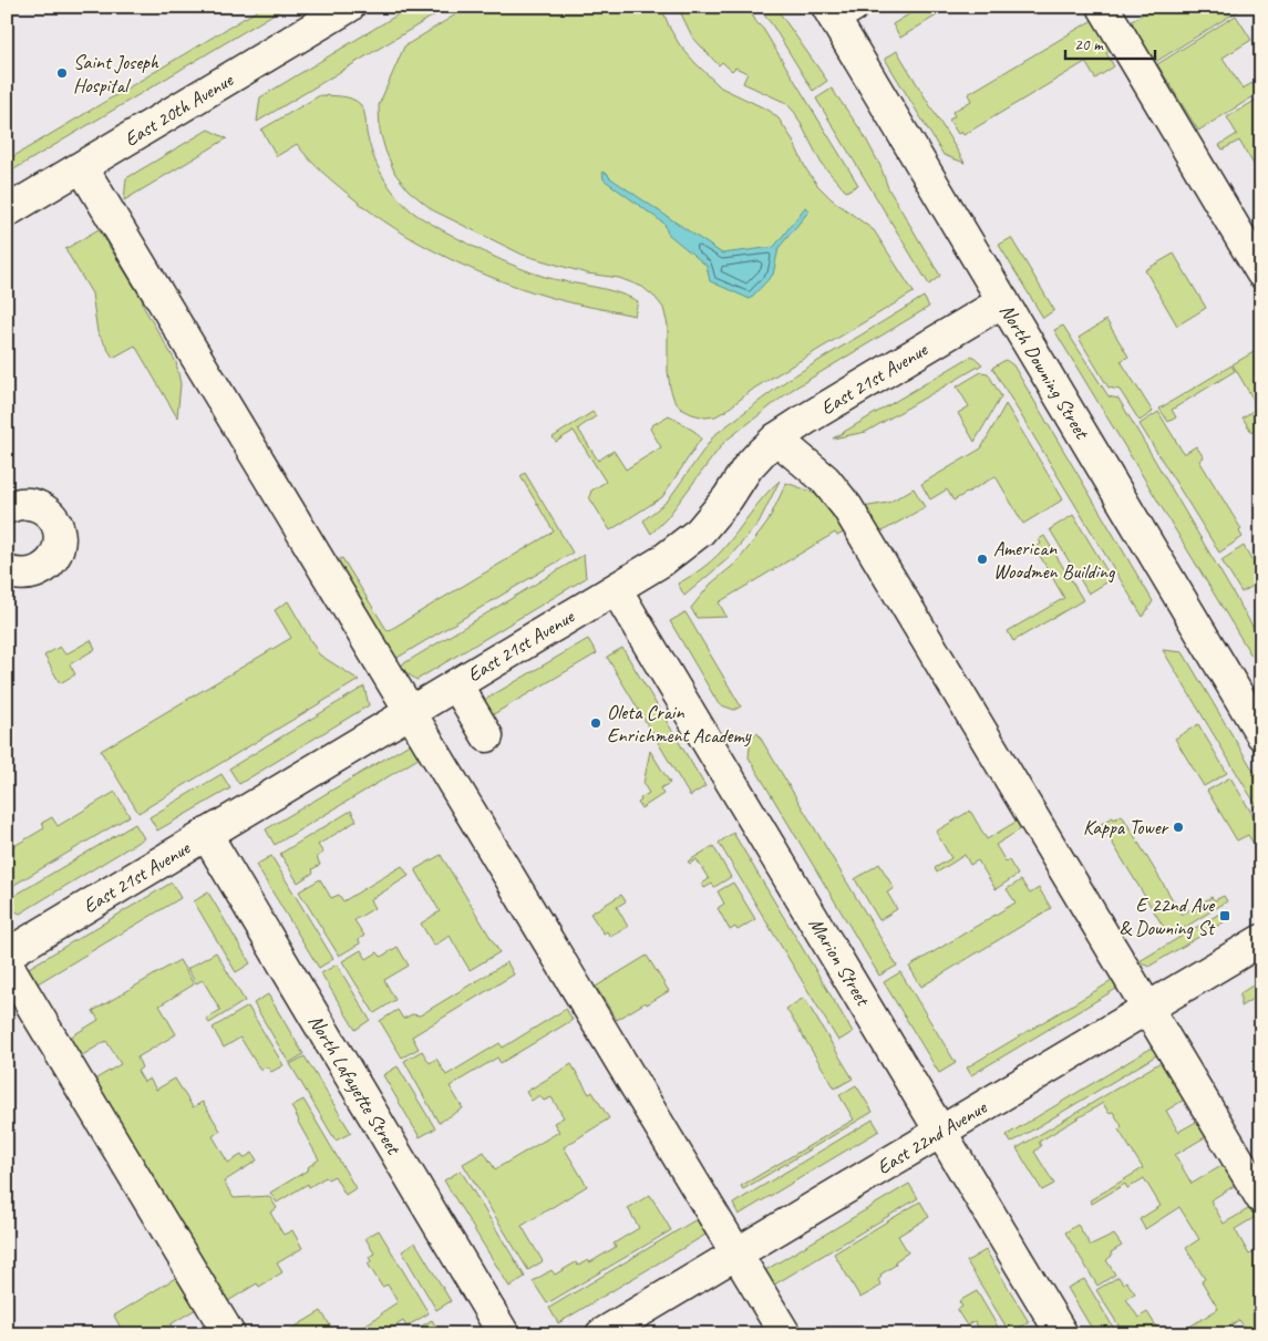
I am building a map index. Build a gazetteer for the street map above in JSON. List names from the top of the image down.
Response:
{
  "streets": {
    "street": [
      "East 20th Avenue",
      "North Downing Street",
      "East 21st Avenue",
      "Marion Street",
      "North Lafayette Street",
      "East 22nd Avenue"
    ]
  },
  "crossings": [
    ["North Downing Street", "East 21st Avenue"],
    ["East 21st Avenue", "Marion Street"],
    ["East 21st Avenue", "North Lafayette Street"],
    ["Marion Street", "East 22nd Avenue"]
  ],
  "places": {
    "other": [
      "Saint Joseph Hospital",
      "American Woodmen Building",
      "Oleta Crain Enrichment Academy",
      "Kappa Tower"
    ],
    "transit": ["E 22nd Ave & Downing St"]
  },
  "scale_bar": "20 m"
}
